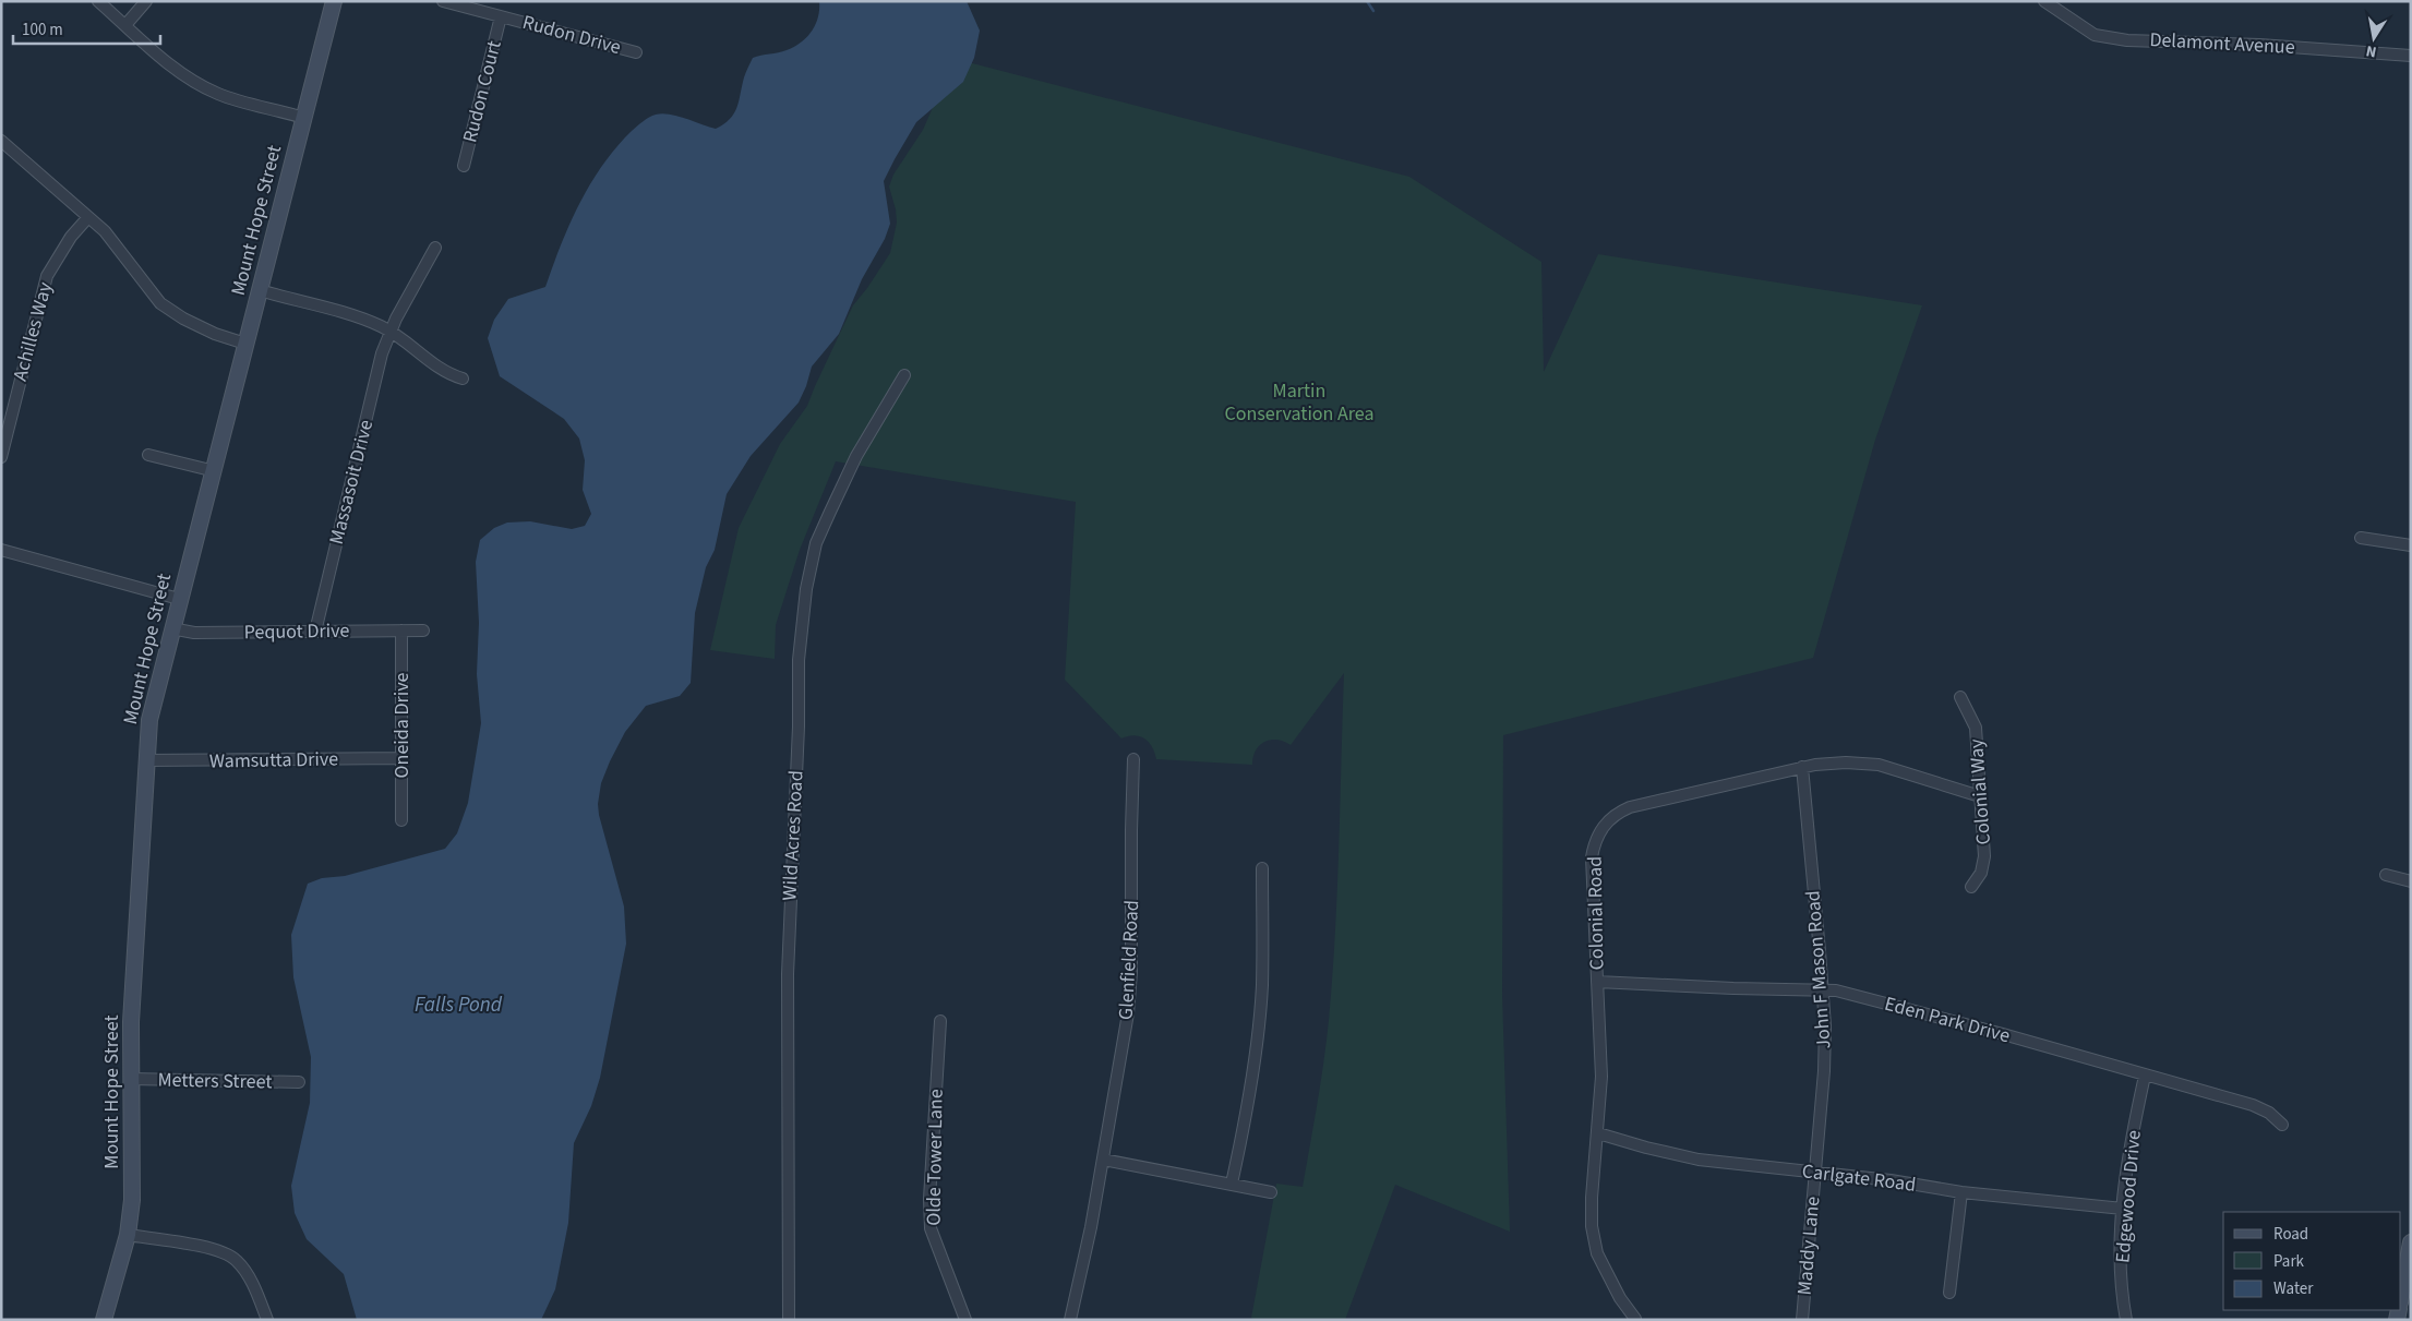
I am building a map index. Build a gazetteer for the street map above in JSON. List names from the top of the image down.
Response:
{
  "streets": {
    "street": [
      "Rudon Drive",
      "Delamont Avenue",
      "Rudon Court",
      "Mount Hope Street",
      "Achilles Way",
      "Massasoit Drive",
      "Pequot Drive",
      "Oneida Drive",
      "Wamsutta Drive",
      "Colonial Way",
      "Wild Acres Road",
      "Colonial Road",
      "Glenfield Road",
      "John F Mason Road",
      "Eden Park Drive",
      "Metters Street",
      "Olde Tower Lane",
      "Carlgate Road",
      "Edgewood Drive",
      "Maddy Lane"
    ]
  },
  "crossings": [
    ["Rudon Drive", "Rudon Court"],
    ["Mount Hope Street", "Pequot Drive"],
    ["Mount Hope Street", "Wamsutta Drive"],
    ["Mount Hope Street", "Metters Street"],
    ["Massasoit Drive", "Pequot Drive"],
    ["Pequot Drive", "Oneida Drive"],
    ["Oneida Drive", "Wamsutta Drive"],
    ["Colonial Way", "Colonial Road"],
    ["Colonial Road", "John F Mason Road"],
    ["Colonial Road", "Eden Park Drive"],
    ["Colonial Road", "Carlgate Road"],
    ["John F Mason Road", "Eden Park Drive"],
    ["John F Mason Road", "Carlgate Road"],
    ["John F Mason Road", "Maddy Lane"],
    ["Eden Park Drive", "Edgewood Drive"],
    ["Carlgate Road", "Edgewood Drive"],
    ["Carlgate Road", "Maddy Lane"]
  ],
  "water": ["Falls Pond"],
  "parks": ["Martin Conservation Area"],
  "legend": ["Road", "Park", "Water"],
  "scale_bar": "100 m",
  "north": "bottom"
}
